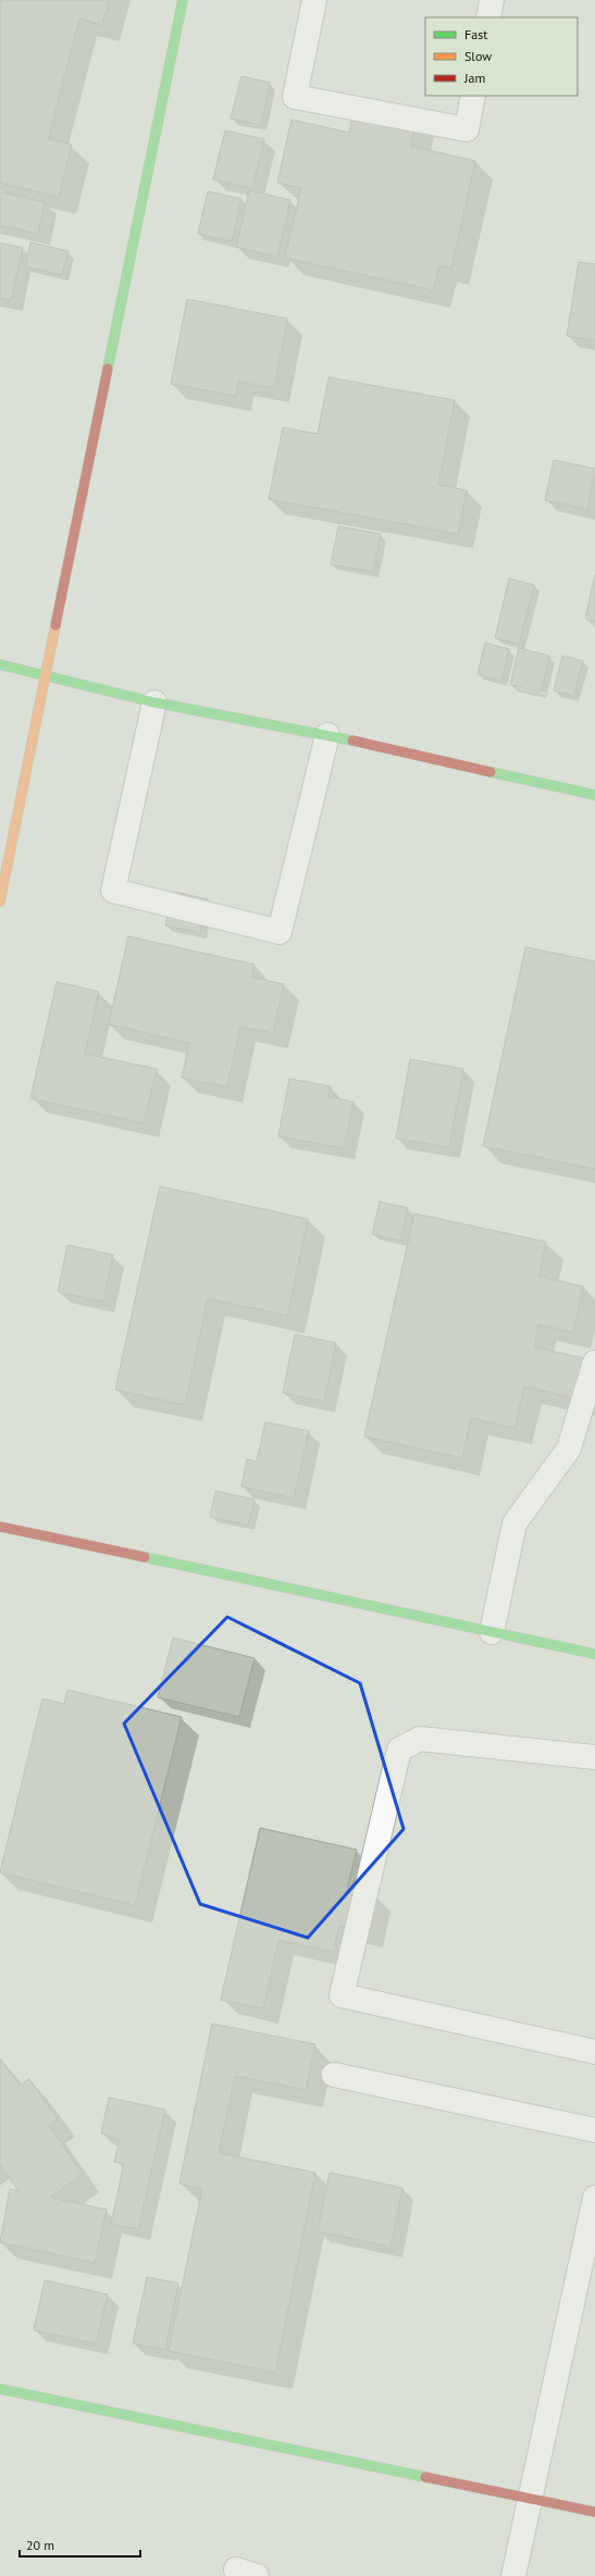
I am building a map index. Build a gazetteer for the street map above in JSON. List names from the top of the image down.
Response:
{
  "legend": ["Fast", "Slow", "Jam"],
  "scale_bar": "20 m"
}
